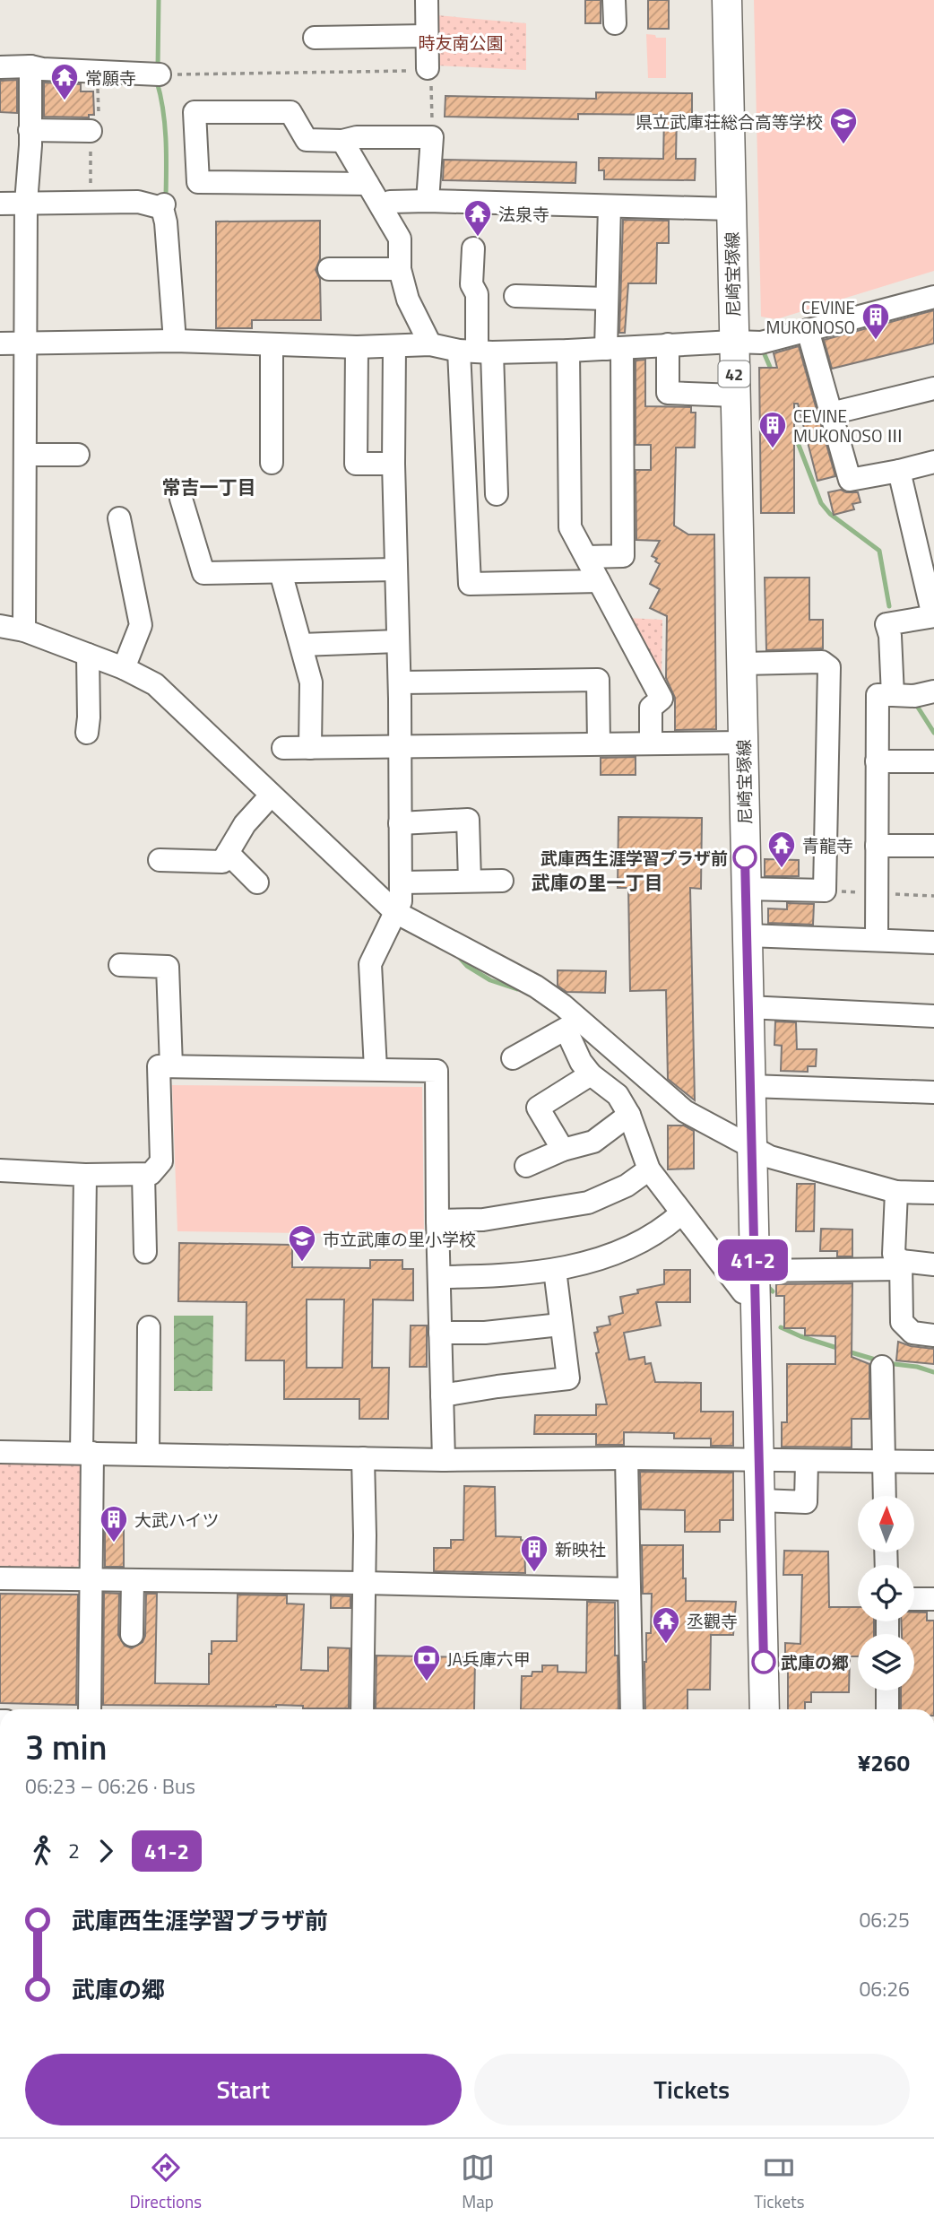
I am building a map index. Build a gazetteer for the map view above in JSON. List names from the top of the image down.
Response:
{
  "streets": {
    "main road": ["尼崎宝塚線", "42"]
  },
  "districts": ["常吉一丁目", "武庫の里一丁目"],
  "parks": ["時友南公園"],
  "places": {
    "temple": [
      "常願寺",
      "法泉寺",
      "青龍寺",
      "丞觀寺"
    ],
    "school or university": ["県立武庫荘総合高等学校", "市立武庫の里小学校"],
    "building": [
      "CEVINE MUKONOSO",
      "CEVINE MUKONOSO Ⅲ",
      "大武ハイツ",
      "新映社"
    ],
    "other": ["武庫西生涯学習プラザ前", "武庫の郷"],
    "bank": ["JA兵庫六甲"]
  },
  "lines": ["bus line 41-2"],
  "north": "top",
  "page": {
    "on_map": "41-2",
    "heading": ["3 min", "06:23 – 06:26 · Bus", "¥260"],
    "legs": ["2", "41-2"],
    "list": [
      {
        "name": "武庫西生涯学習プラザ前",
        "value": "06:25"
      },
      {
        "name": "武庫の郷",
        "value": "06:26"
      }
    ],
    "buttons": ["Start", "Tickets"],
    "tabs": ["Directions", "Map", "Tickets"]
  }
}
